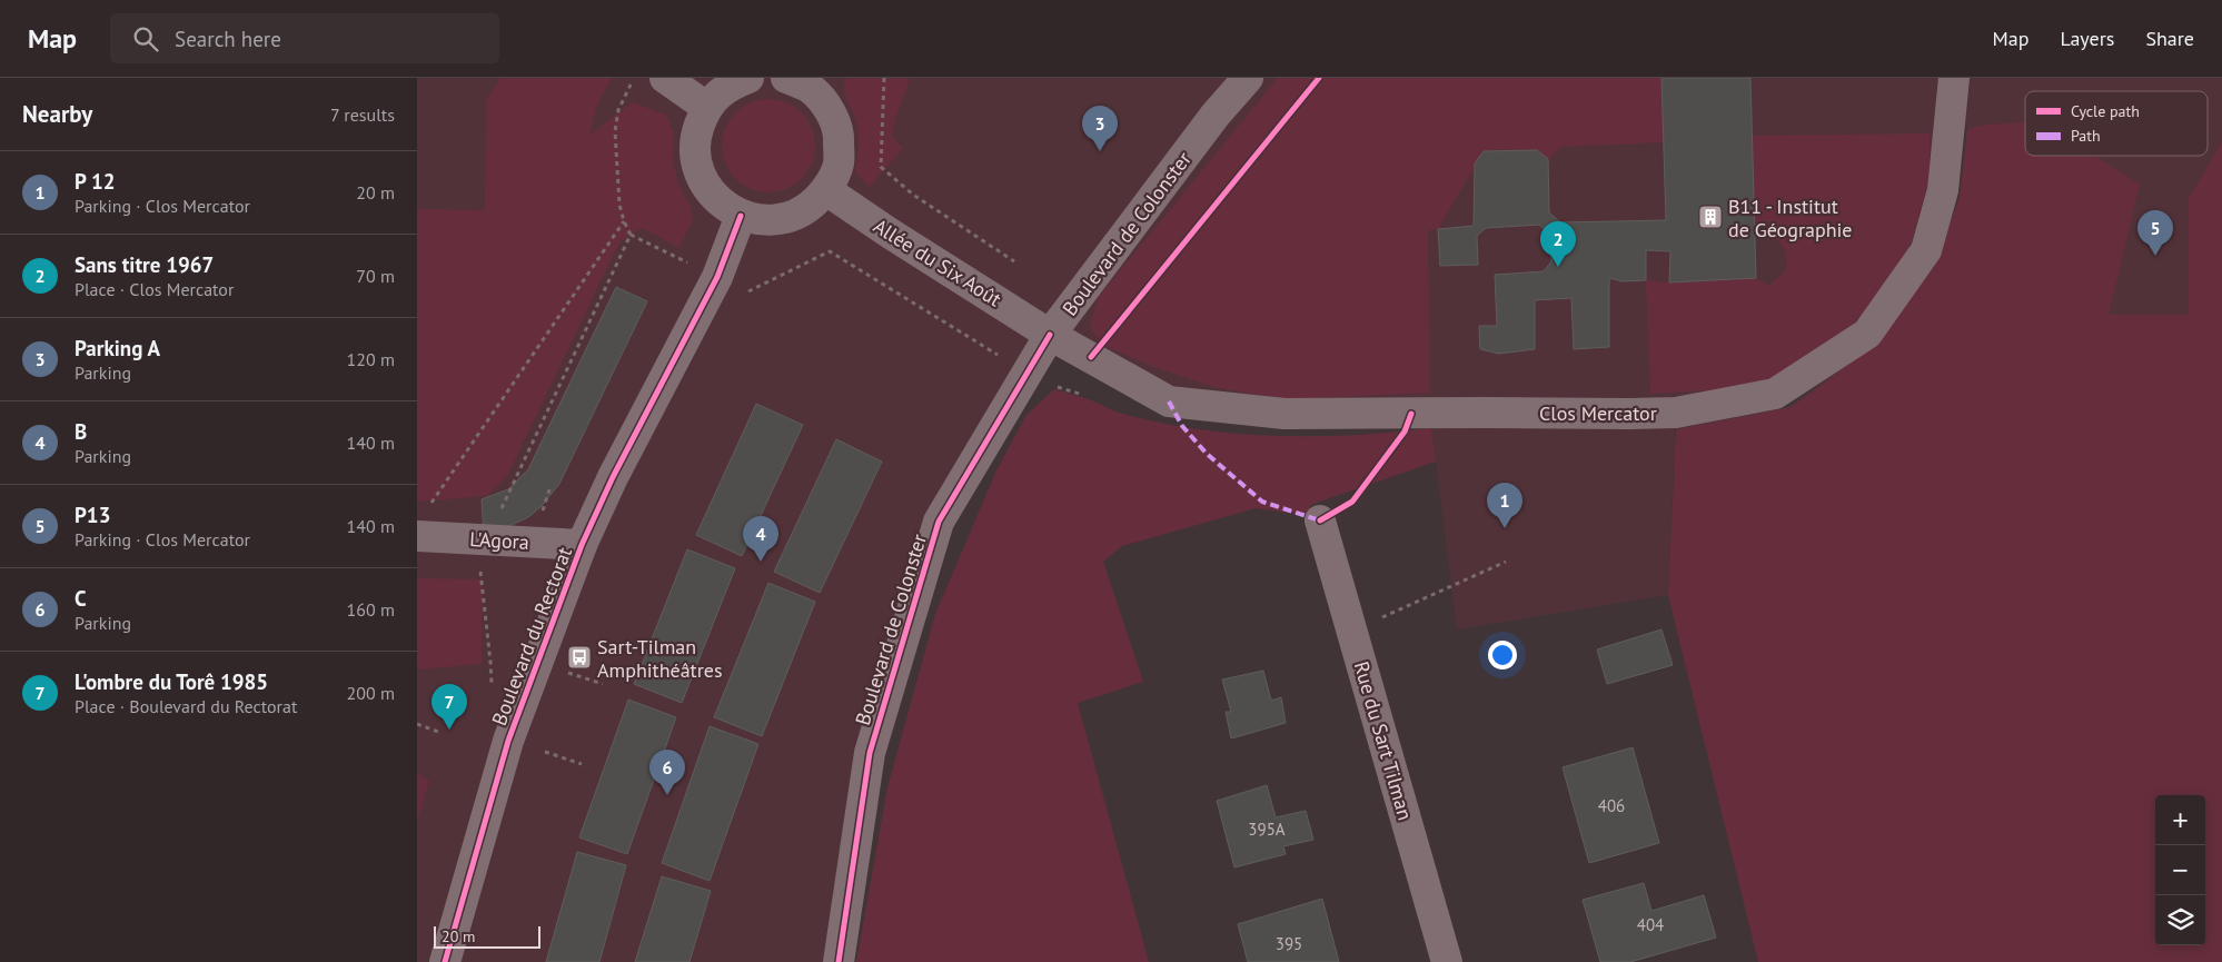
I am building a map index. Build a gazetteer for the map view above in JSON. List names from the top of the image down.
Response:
{
  "streets": {
    "street": [
      "Boulevard de Colonster",
      "Allée du Six Août",
      "Clos Mercator",
      "L'Agora",
      "Boulevard du Rectorat",
      "Rue du Sart Tilman"
    ]
  },
  "crossings": [
    ["Boulevard de Colonster", "Allée du Six Août"],
    ["Boulevard de Colonster", "Clos Mercator"],
    ["Allée du Six Août", "Clos Mercator"],
    ["L'Agora", "Boulevard du Rectorat"]
  ],
  "places": {
    "building": ["B11 - Institut de Géographie"],
    "bus stop": ["Sart-Tilman Amphithéâtres"]
  },
  "house_numbers": [
    "406",
    "395A",
    "404",
    "395"
  ],
  "legend": ["Cycle path", "Path"],
  "scale_bar": "20 m",
  "page": {
    "header": "Map",
    "search": "Search here",
    "nav": ["Map", "Layers", "Share"],
    "heading": ["Nearby", "7 results"],
    "pins": [
      "3",
      "5",
      "2",
      "1",
      "4",
      "7",
      "6"
    ],
    "list": [
      {
        "mark": "1",
        "name": "P 12",
        "note": "Parking · Clos Mercator",
        "value": "20 m"
      },
      {
        "mark": "2",
        "name": "Sans titre 1967",
        "note": "Place · Clos Mercator",
        "value": "70 m"
      },
      {
        "mark": "3",
        "name": "Parking A",
        "note": "Parking",
        "value": "120 m"
      },
      {
        "mark": "4",
        "name": "B",
        "note": "Parking",
        "value": "140 m"
      },
      {
        "mark": "5",
        "name": "P13",
        "note": "Parking · Clos Mercator",
        "value": "140 m"
      },
      {
        "mark": "6",
        "name": "C",
        "note": "Parking",
        "value": "160 m"
      },
      {
        "mark": "7",
        "name": "L'ombre du Torê 1985",
        "note": "Place · Boulevard du Rectorat",
        "value": "200 m"
      }
    ],
    "map_buttons": ["+", "−"],
    "scale": "20 m"
  }
}
